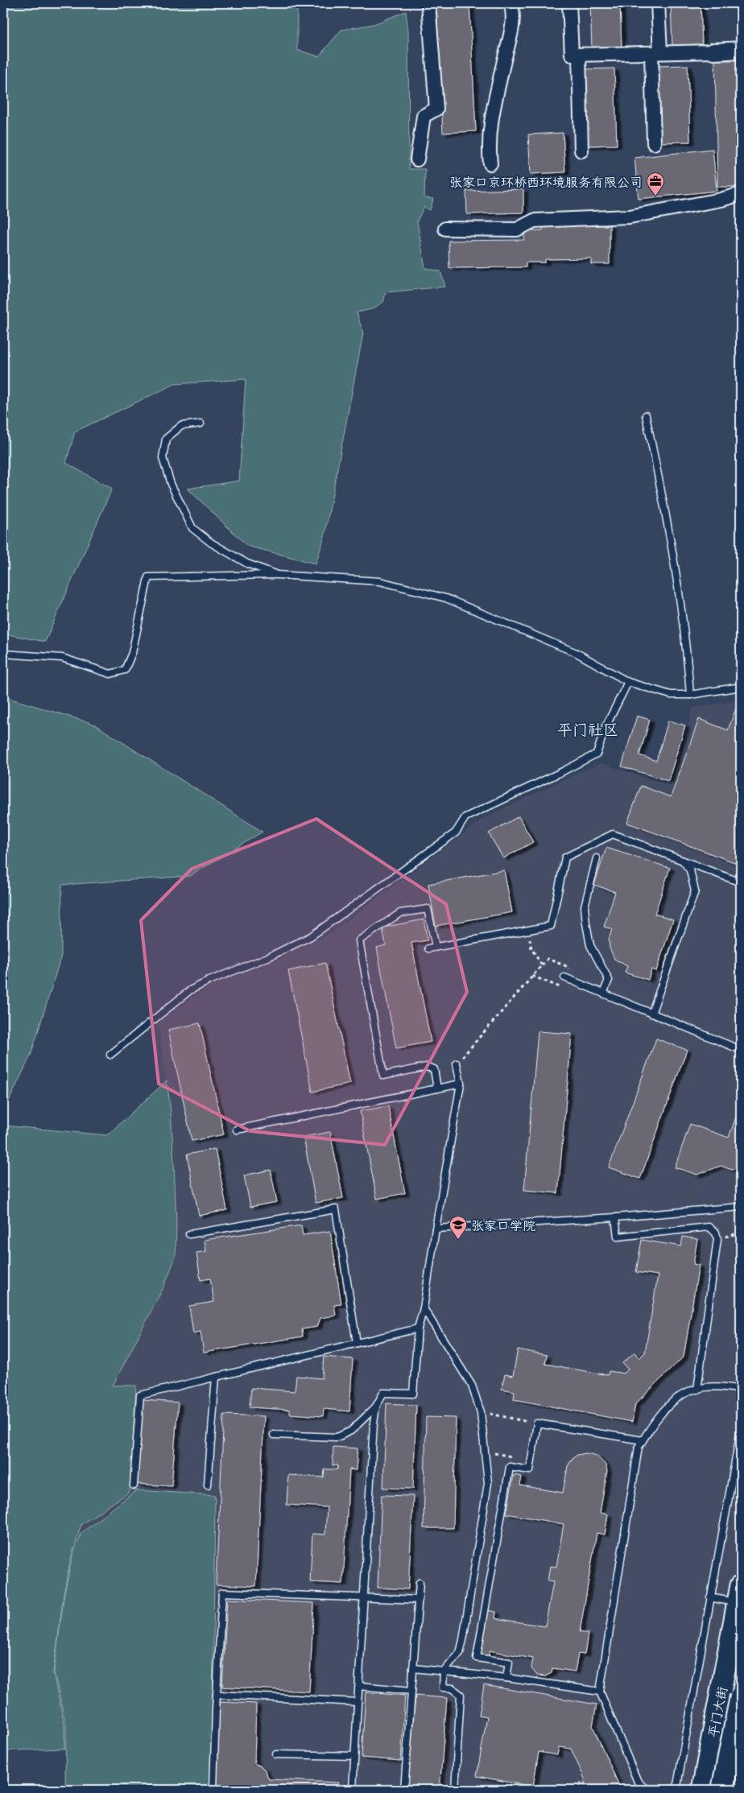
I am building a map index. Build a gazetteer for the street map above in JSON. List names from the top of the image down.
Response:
{
  "streets": {
    "main road": ["平门大街"]
  },
  "districts": ["平门社区"],
  "places": {
    "office": ["张家口京环桥西环境服务有限公司"],
    "school or university": ["张家口学院"]
  }
}
